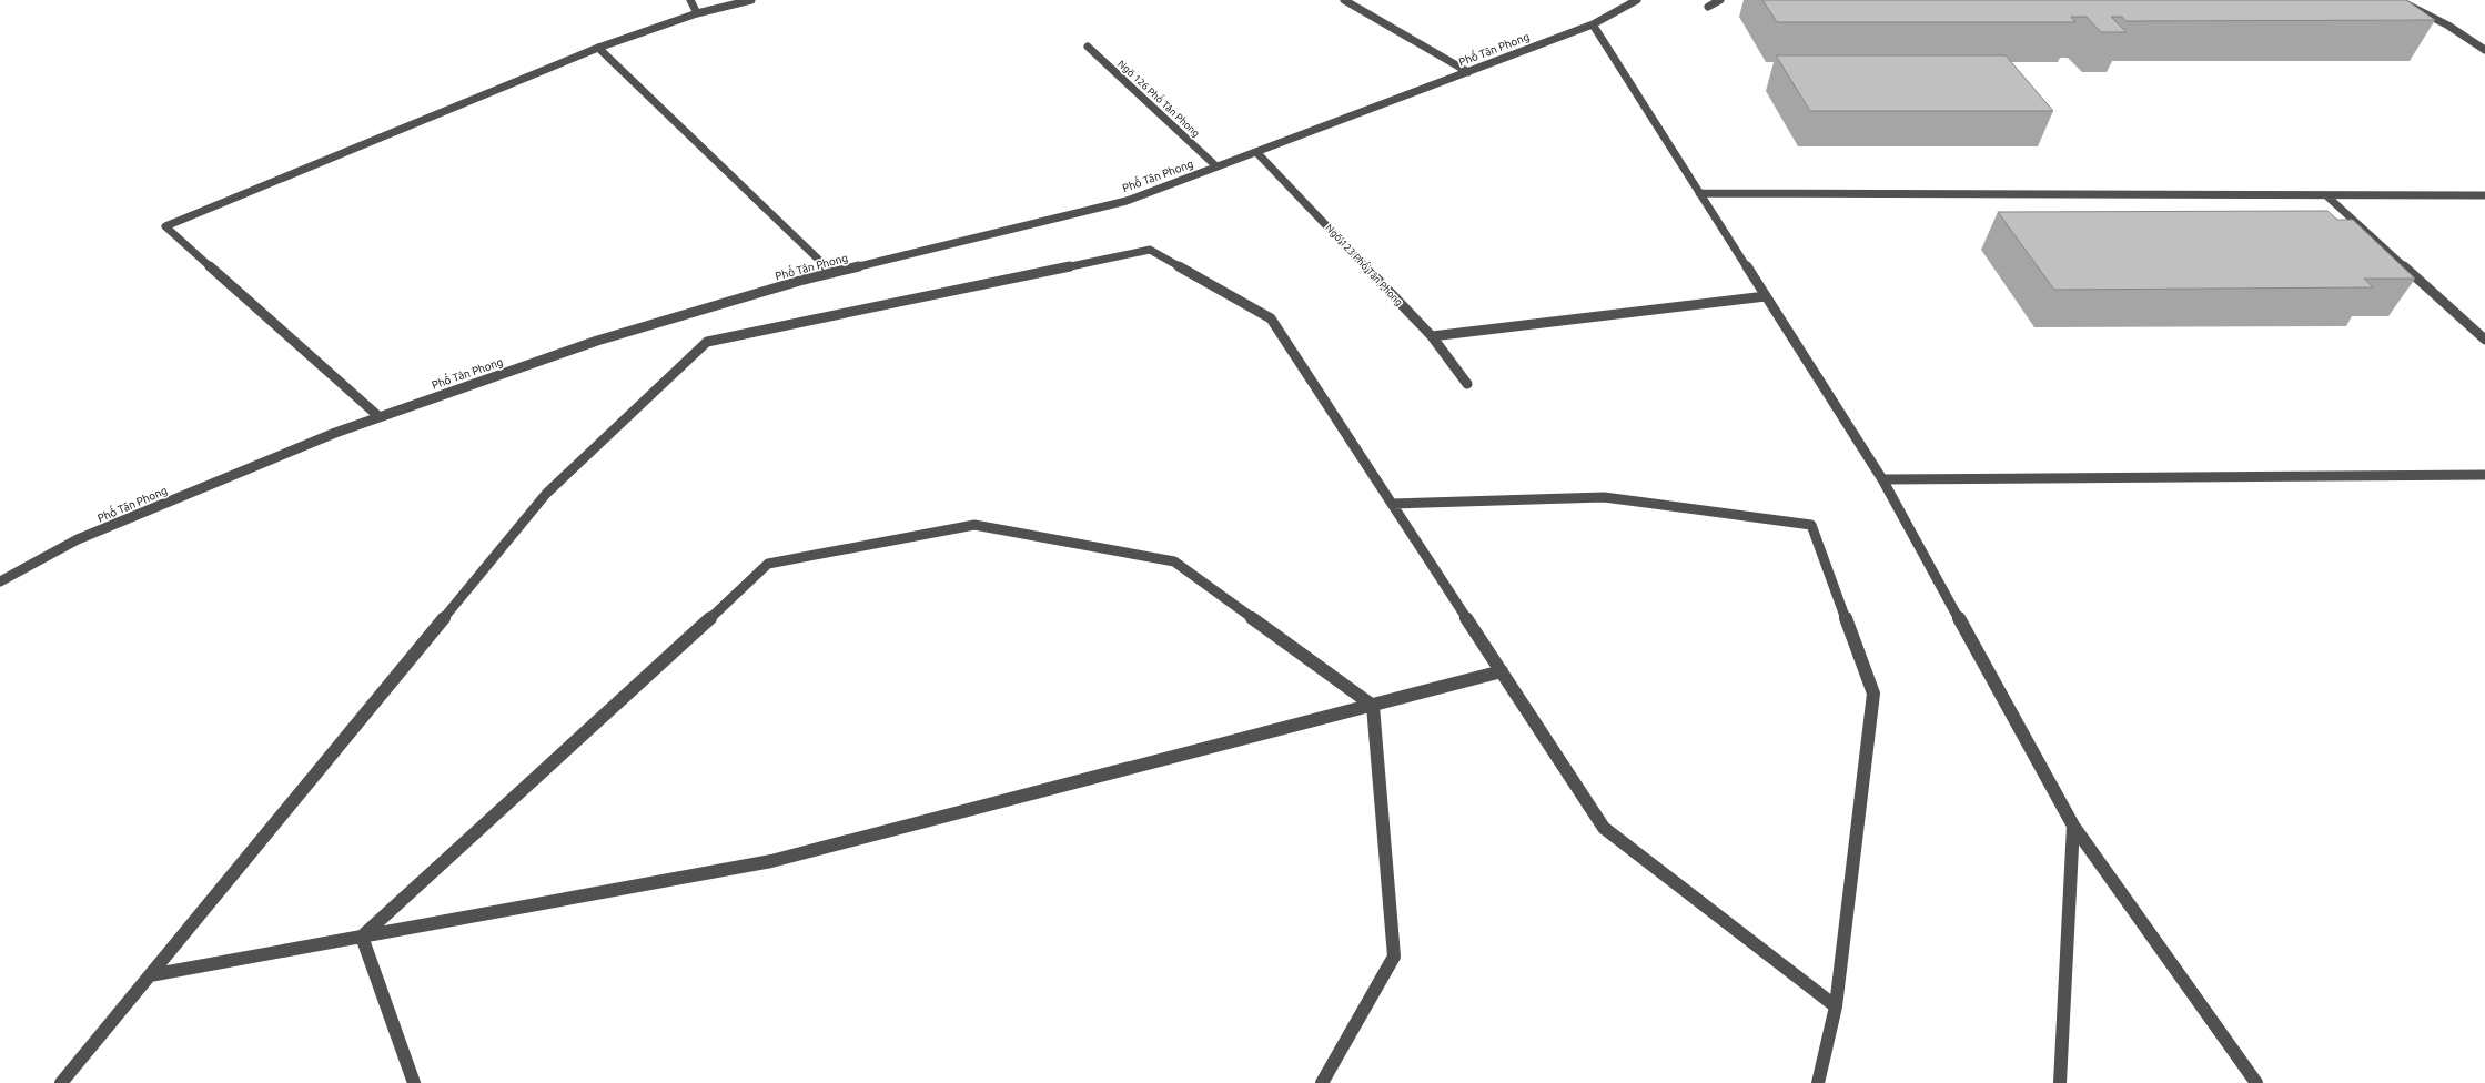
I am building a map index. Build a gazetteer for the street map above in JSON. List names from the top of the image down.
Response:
{
  "streets": {
    "street": ["Phố Tân Phong", "Ngõ 126 Phố Tân Phong", "Ngõ 123 Phố Tân Phong"]
  },
  "crossings": [
    ["Phố Tân Phong", "Ngõ 126 Phố Tân Phong"],
    ["Phố Tân Phong", "Ngõ 123 Phố Tân Phong"]
  ]
}
